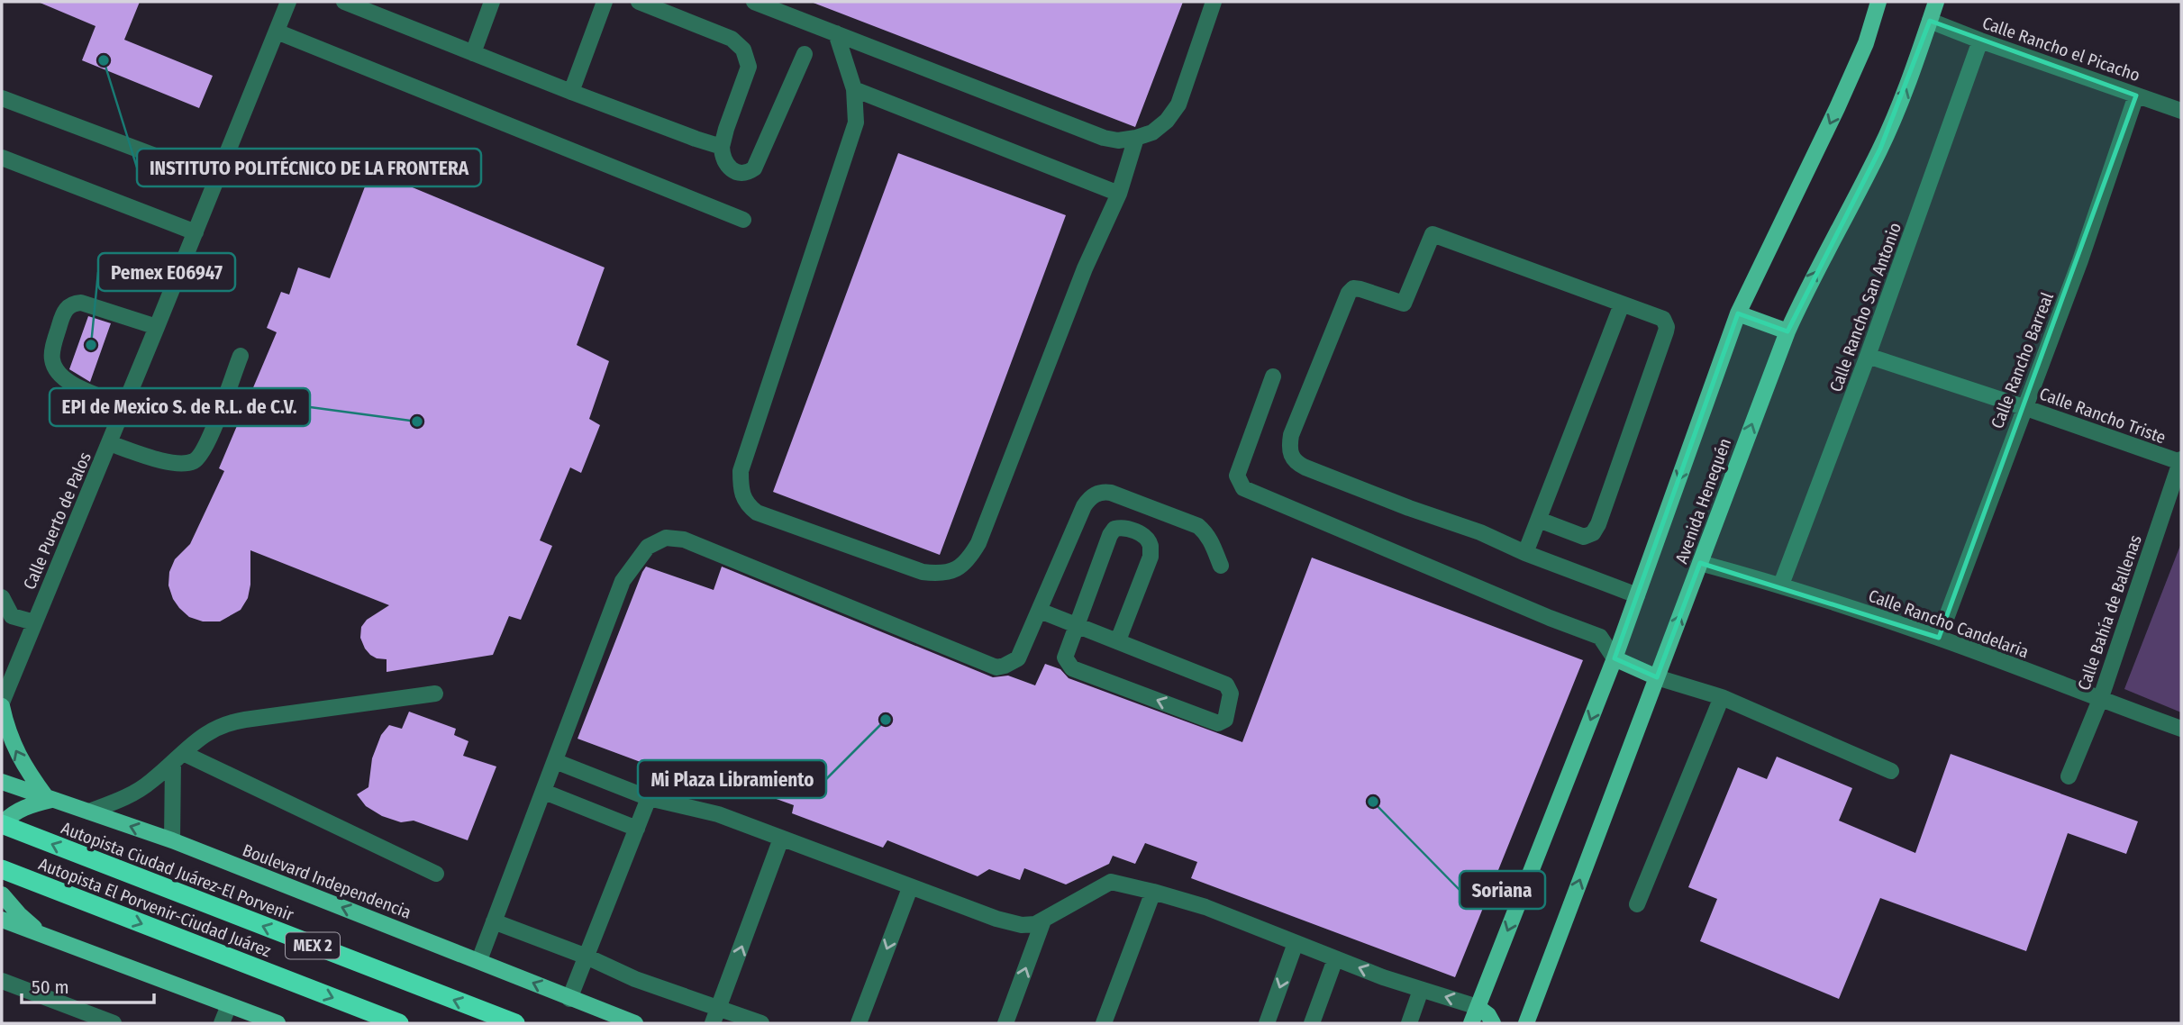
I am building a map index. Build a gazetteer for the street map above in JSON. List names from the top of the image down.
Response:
{
  "streets": {
    "highway": ["Autopista Ciudad Juárez-El Porvenir", "Autopista El Porvenir-Ciudad Juárez", "MEX 2"],
    "main road": ["Avenida Henequén", "Boulevard Independencia"],
    "street": [
      "Calle Rancho el Picacho",
      "Calle Rancho San Antonio",
      "Calle Rancho Barreal",
      "Calle Rancho Triste",
      "Calle Puerto de Palos",
      "Calle Bahía de Ballenas",
      "Calle Rancho Candelaria"
    ]
  },
  "crossings": [
    ["Calle Rancho el Picacho", "Calle Rancho San Antonio"],
    ["Calle Rancho el Picacho", "Calle Rancho Barreal"],
    ["Calle Rancho el Picacho", "Avenida Henequén"],
    ["Calle Rancho San Antonio", "Calle Rancho Triste"],
    ["Calle Rancho San Antonio", "Calle Rancho Candelaria"],
    ["Calle Rancho Barreal", "Calle Rancho Triste"],
    ["Calle Rancho Barreal", "Calle Rancho Candelaria"],
    ["Calle Rancho Triste", "Calle Bahía de Ballenas"],
    ["Avenida Henequén", "Calle Rancho Candelaria"],
    ["Calle Bahía de Ballenas", "Calle Rancho Candelaria"]
  ],
  "one_way": ["Autopista Ciudad Juárez-El Porvenir", "Autopista El Porvenir-Ciudad Juárez"],
  "places": [
    "INSTITUTO POLITÉCNICO DE LA FRONTERA",
    "Pemex E06947",
    "EPI de Mexico S. de R.L. de C.V.",
    "Mi Plaza Libramiento",
    "Soriana"
  ],
  "scale_bar": "50 m"
}
